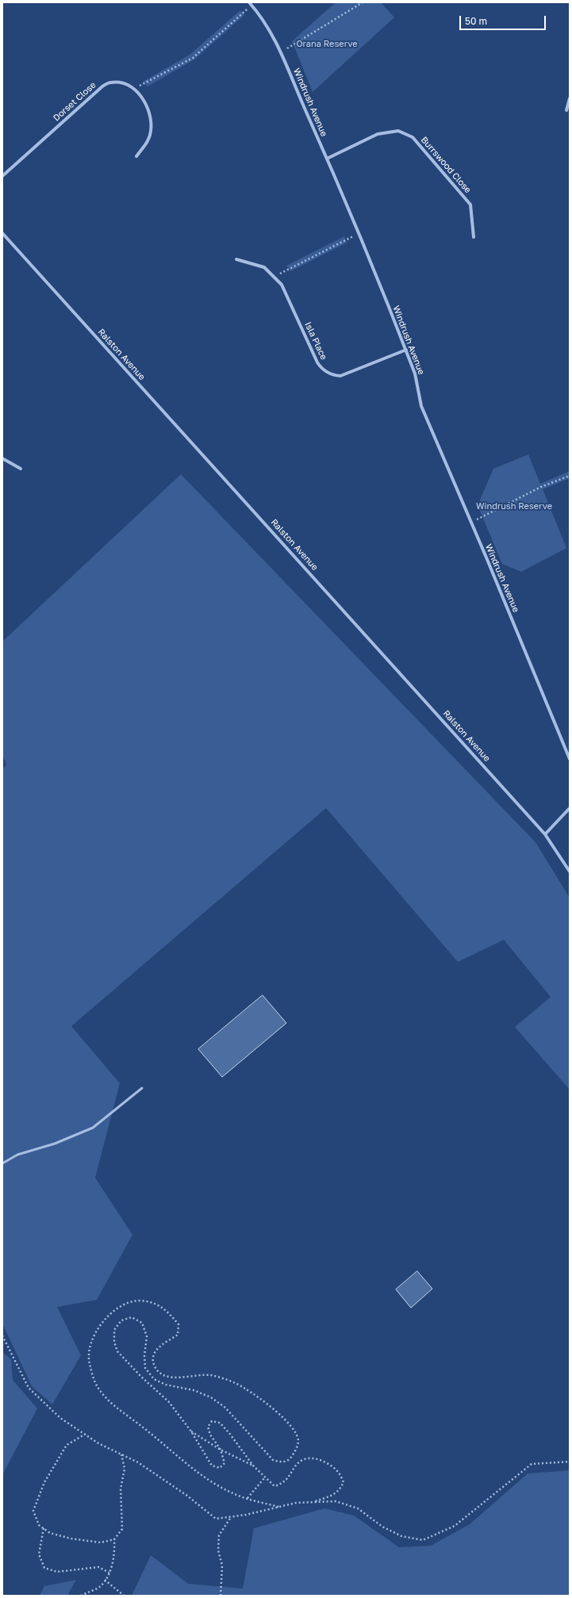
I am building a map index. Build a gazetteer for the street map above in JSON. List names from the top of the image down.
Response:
{
  "streets": {
    "street": [
      "Dorset Close",
      "Windrush Avenue",
      "Burrswood Close",
      "Isla Place",
      "Ralston Avenue"
    ]
  },
  "crossings": [
    ["Windrush Avenue", "Burrswood Close"],
    ["Windrush Avenue", "Isla Place"]
  ],
  "parks": ["Orana Reserve", "Windrush Reserve"],
  "scale_bar": "50 m"
}
